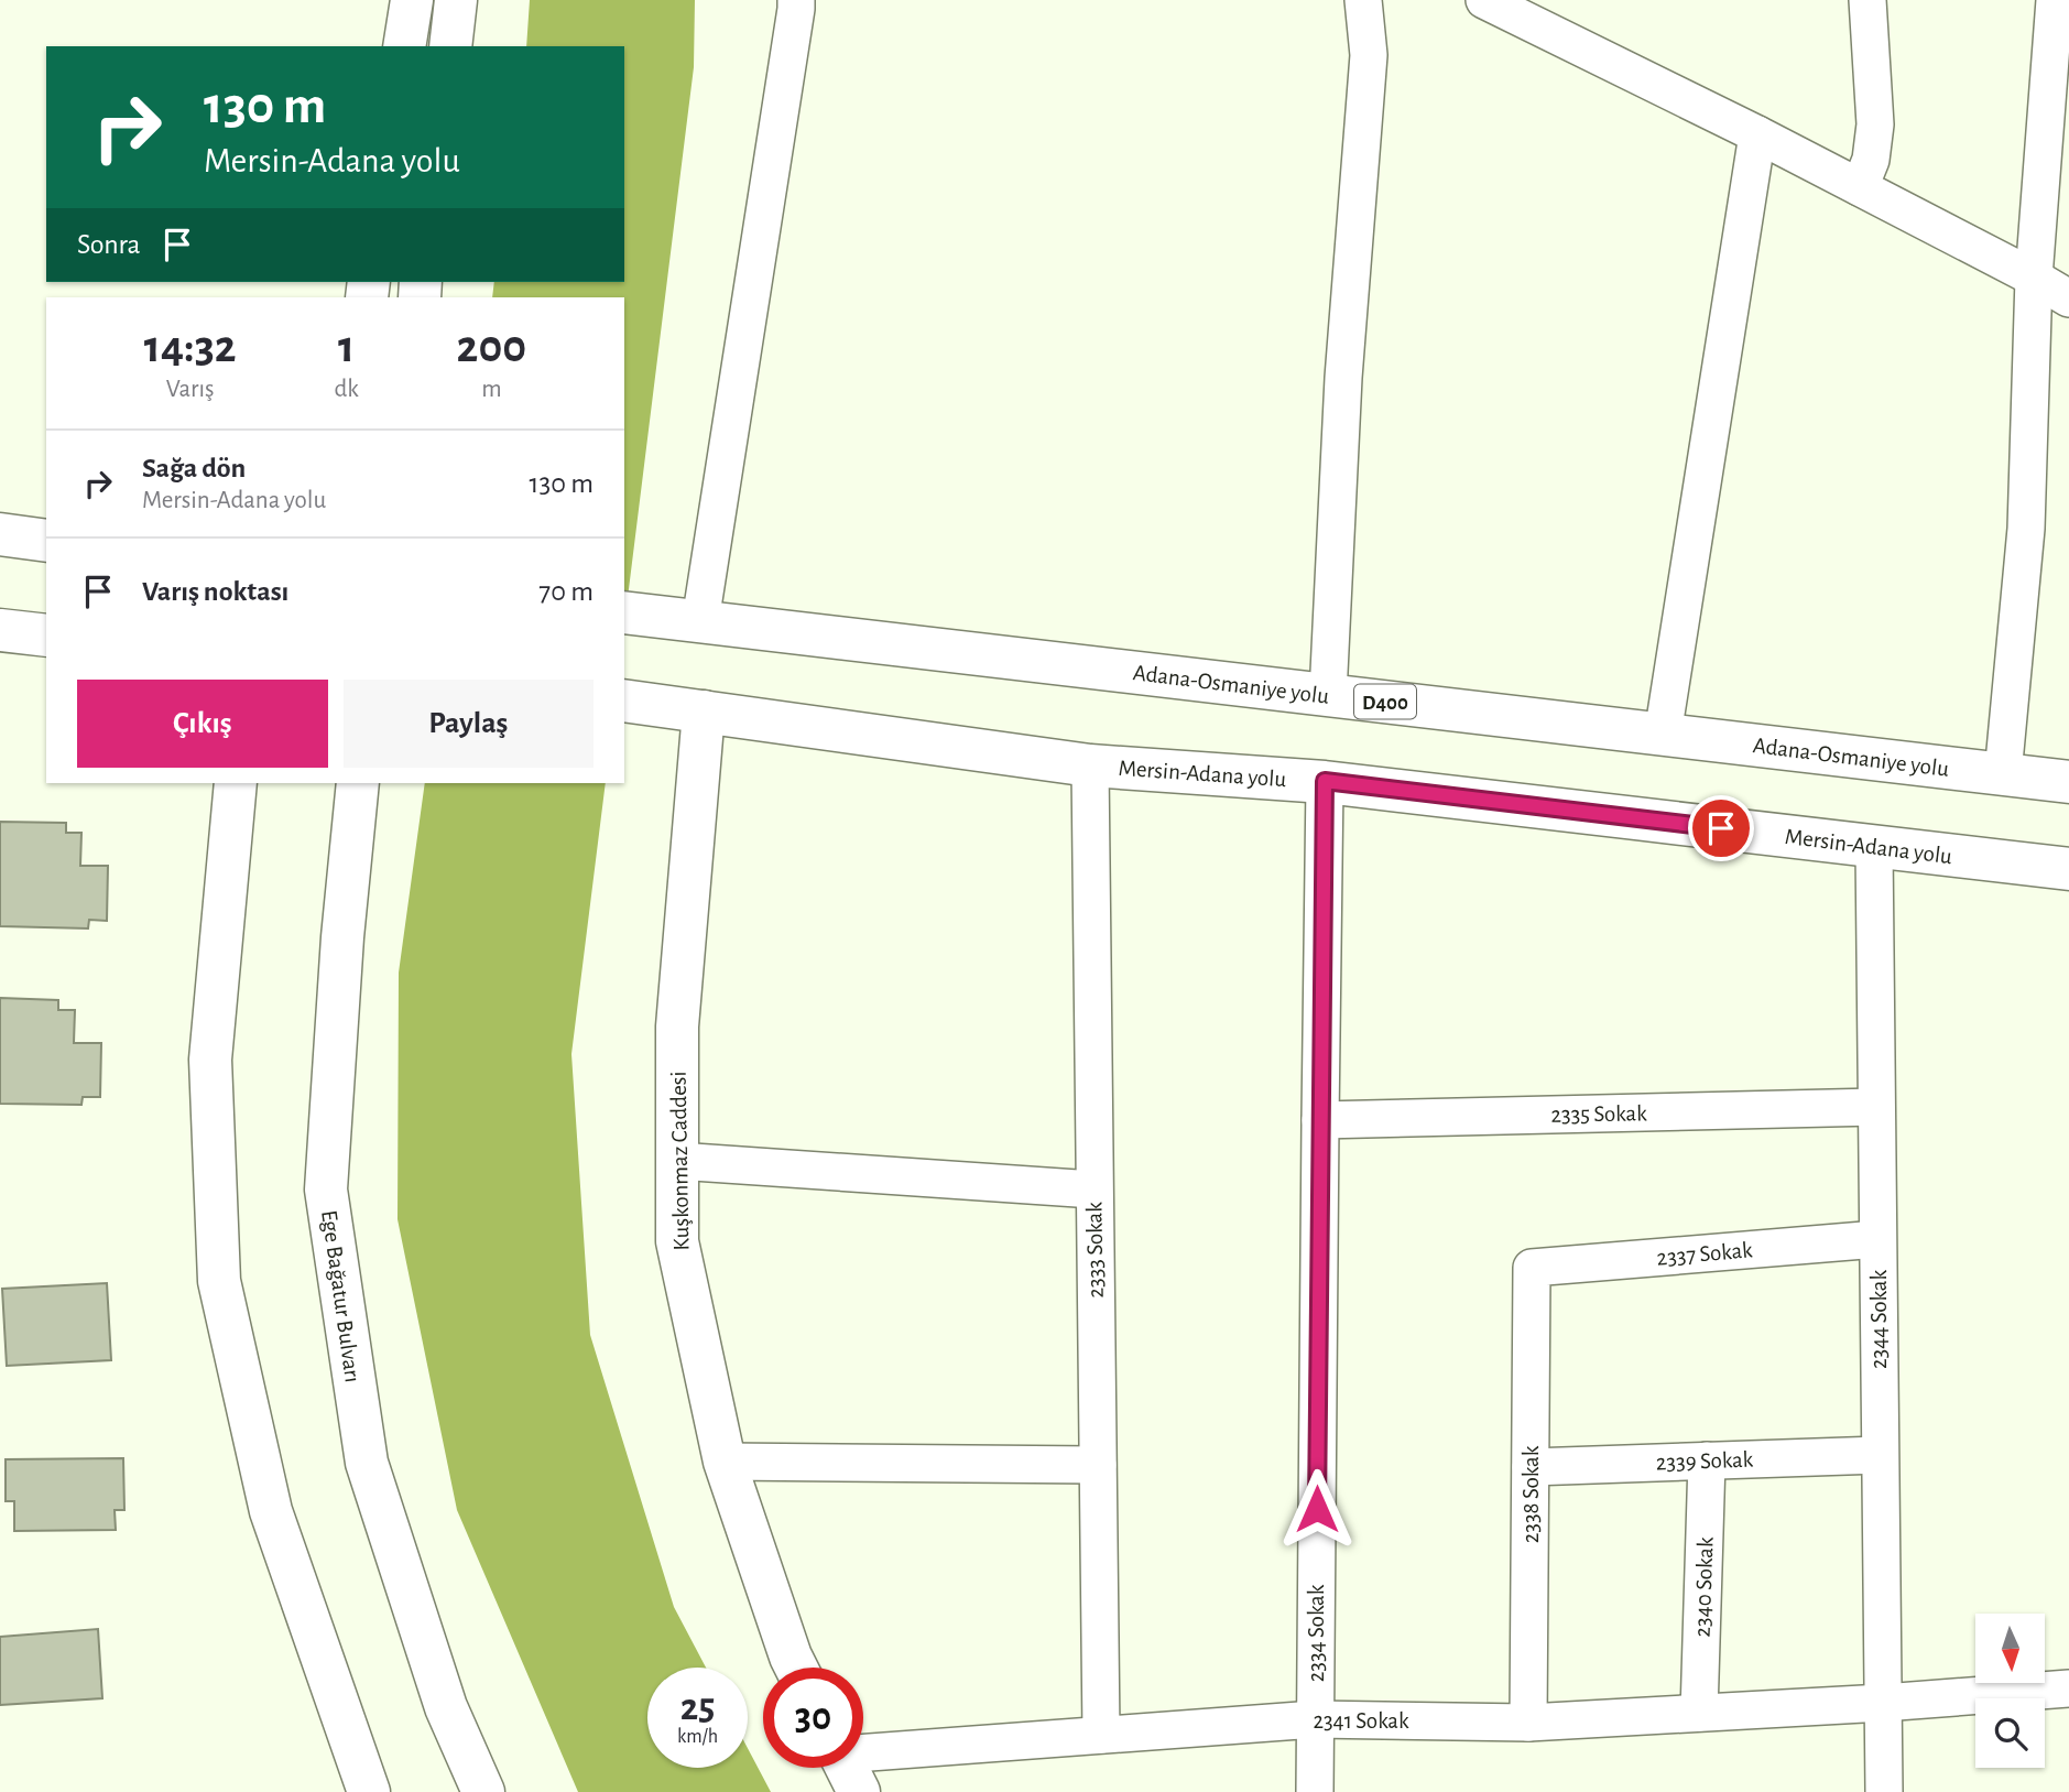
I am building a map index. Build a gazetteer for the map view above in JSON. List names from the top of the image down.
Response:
{
  "streets": {
    "main road": [
      "Adana-Osmaniye yolu",
      "D400",
      "Mersin-Adana yolu",
      "Kuşkonmaz Caddesi",
      "Ege Bağatur Bulvarı"
    ],
    "street": [
      "2335 Sokak",
      "2333 Sokak",
      "2337 Sokak",
      "2344 Sokak",
      "2339 Sokak",
      "2338 Sokak",
      "2340 Sokak",
      "2334 Sokak",
      "2341 Sokak"
    ]
  },
  "crossings": [
    ["Mersin-Adana yolu", "Kuşkonmaz Caddesi"],
    ["Mersin-Adana yolu", "2333 Sokak"],
    ["Mersin-Adana yolu", "2344 Sokak"],
    ["Mersin-Adana yolu", "2334 Sokak"],
    ["2335 Sokak", "2344 Sokak"],
    ["2335 Sokak", "2334 Sokak"],
    ["2333 Sokak", "2341 Sokak"],
    ["2337 Sokak", "2344 Sokak"],
    ["2337 Sokak", "2338 Sokak"],
    ["2344 Sokak", "2339 Sokak"],
    ["2344 Sokak", "2341 Sokak"],
    ["2339 Sokak", "2338 Sokak"],
    ["2339 Sokak", "2340 Sokak"],
    ["2338 Sokak", "2341 Sokak"],
    ["2340 Sokak", "2341 Sokak"],
    ["2334 Sokak", "2341 Sokak"]
  ],
  "north": "bottom",
  "page": {
    "turn": ["130 m", "Mersin-Adana yolu"],
    "then": "Sonra",
    "eta": [
      "14:32",
      "Varış",
      "1",
      "dk",
      "200",
      "m"
    ],
    "list": [
      {
        "name": "Sağa dön",
        "note": "Mersin-Adana yolu",
        "value": "130 m"
      },
      {
        "name": "Varış noktası",
        "value": "70 m"
      }
    ],
    "buttons": ["Çıkış", "Paylaş"],
    "speed": "25 km/h",
    "limit": "30"
  }
}
